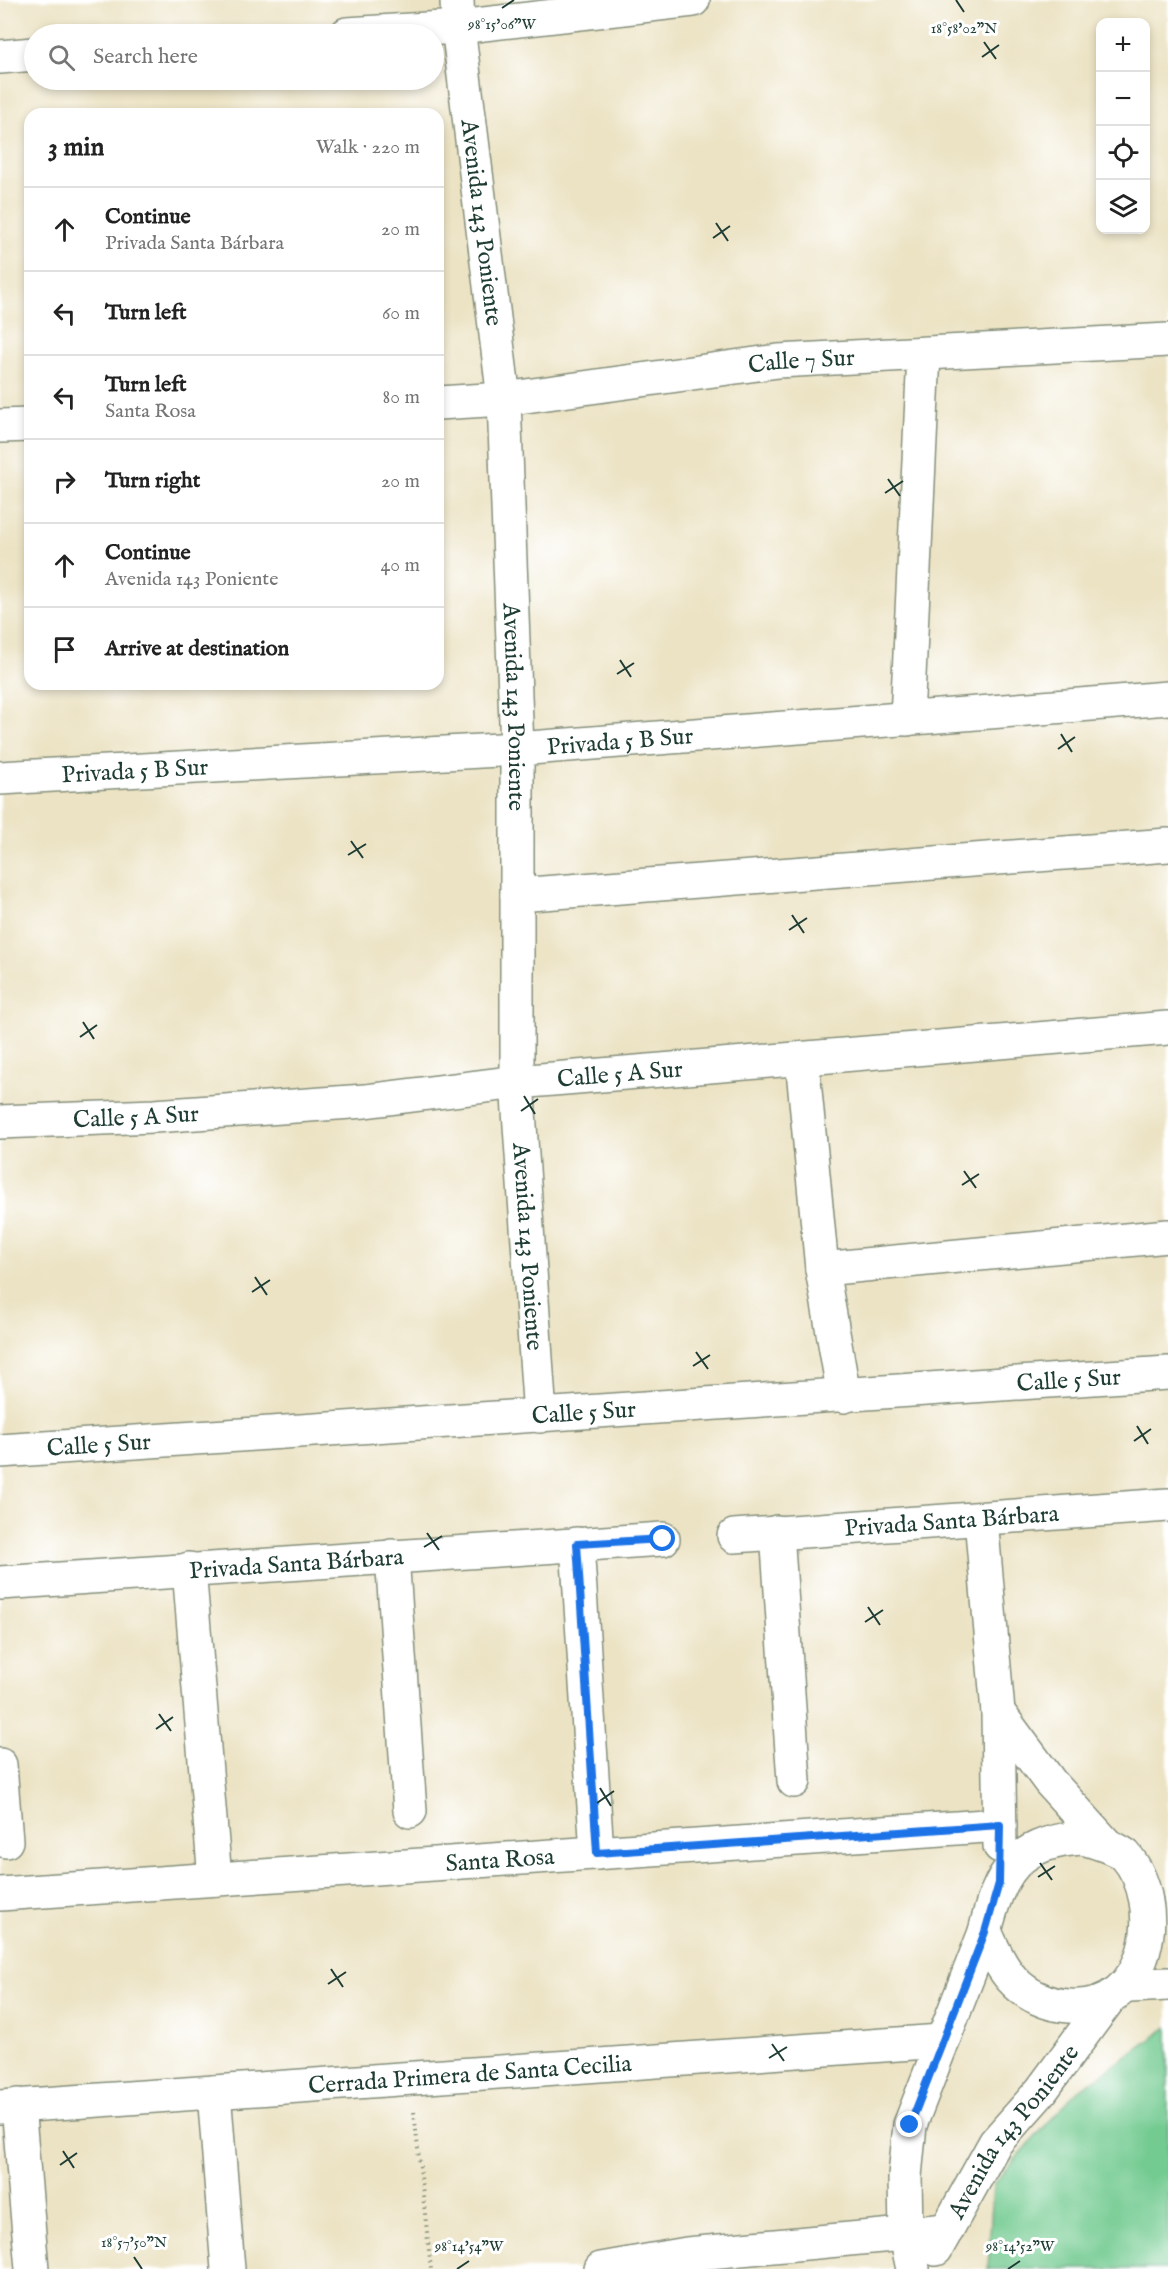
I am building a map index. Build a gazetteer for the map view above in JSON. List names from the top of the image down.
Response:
{
  "streets": {
    "street": [
      "Avenida 143 Poniente",
      "Calle 7 Sur",
      "Privada 5 B Sur",
      "Calle 5 A Sur",
      "Calle 5 Sur",
      "Privada Santa Bárbara",
      "Santa Rosa",
      "Cerrada Primera de Santa Cecilia"
    ]
  },
  "crossings": [
    ["Avenida 143 Poniente", "Calle 7 Sur"],
    ["Avenida 143 Poniente", "Privada 5 B Sur"],
    ["Avenida 143 Poniente", "Calle 5 A Sur"],
    ["Avenida 143 Poniente", "Calle 5 Sur"]
  ],
  "page": {
    "map_buttons": ["+", "−"],
    "search": "Search here",
    "heading": ["3 min", "Walk · 220 m"],
    "list": [
      ["Continue", "Privada Santa Bárbara", "20 m"],
      ["Turn left", "60 m"],
      ["Turn left", "Santa Rosa", "80 m"],
      ["Turn right", "20 m"],
      ["Continue", "Avenida 143 Poniente", "40 m"],
      "Arrive at destination"
    ]
  },
  "coordinates": [
    "98°15'06\"W",
    "18°58'02\"N",
    "18°57'50\"N",
    "98°14'54\"W",
    "98°14'52\"W"
  ]
}
